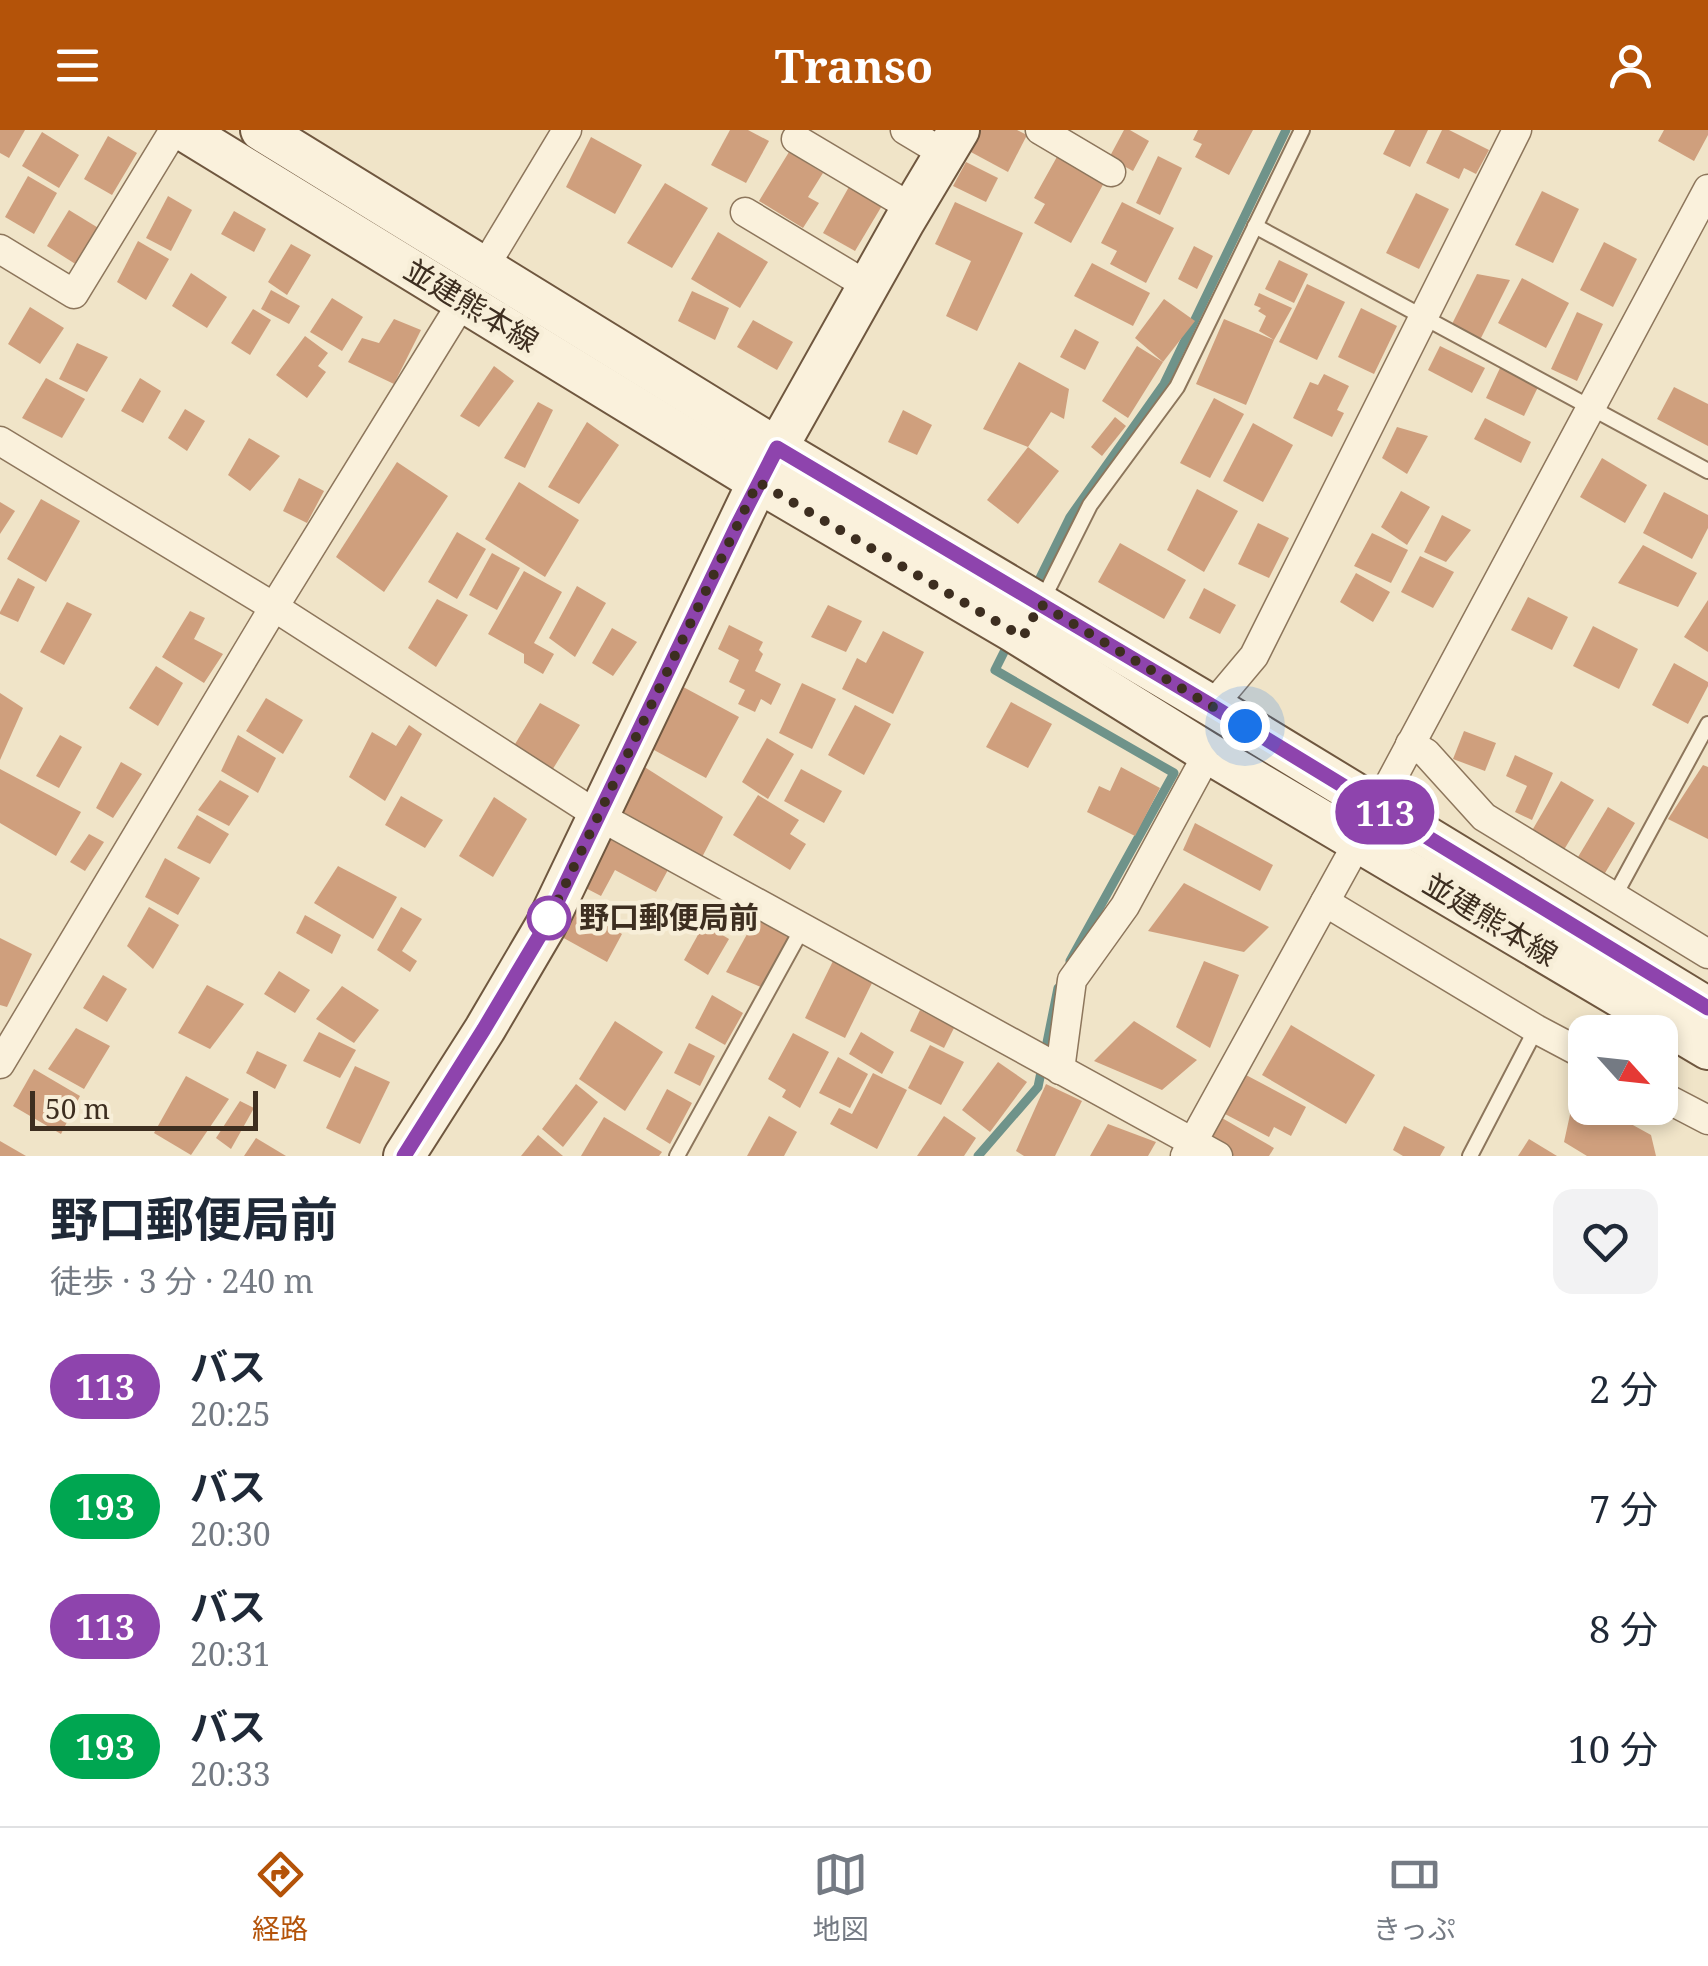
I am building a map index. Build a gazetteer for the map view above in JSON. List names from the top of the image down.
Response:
{
  "streets": {
    "main road": ["並建熊本線"]
  },
  "places": ["野口郵便局前"],
  "lines": ["bus line 113"],
  "scale_bar": "50 m",
  "north": "bottom right",
  "page": {
    "header": "Transo",
    "on_map": "113",
    "scale": "50 m",
    "heading": ["野口郵便局前", "徒歩 · 3 分 · 240 m"],
    "list": [
      {
        "mark": "113",
        "name": "バス",
        "note": "20:25",
        "value": "2 分"
      },
      {
        "mark": "193",
        "name": "バス",
        "note": "20:30",
        "value": "7 分"
      },
      {
        "mark": "113",
        "name": "バス",
        "note": "20:31",
        "value": "8 分"
      },
      {
        "mark": "193",
        "name": "バス",
        "note": "20:33",
        "value": "10 分"
      }
    ],
    "tabs": ["経路", "地図", "きっぷ"]
  }
}
